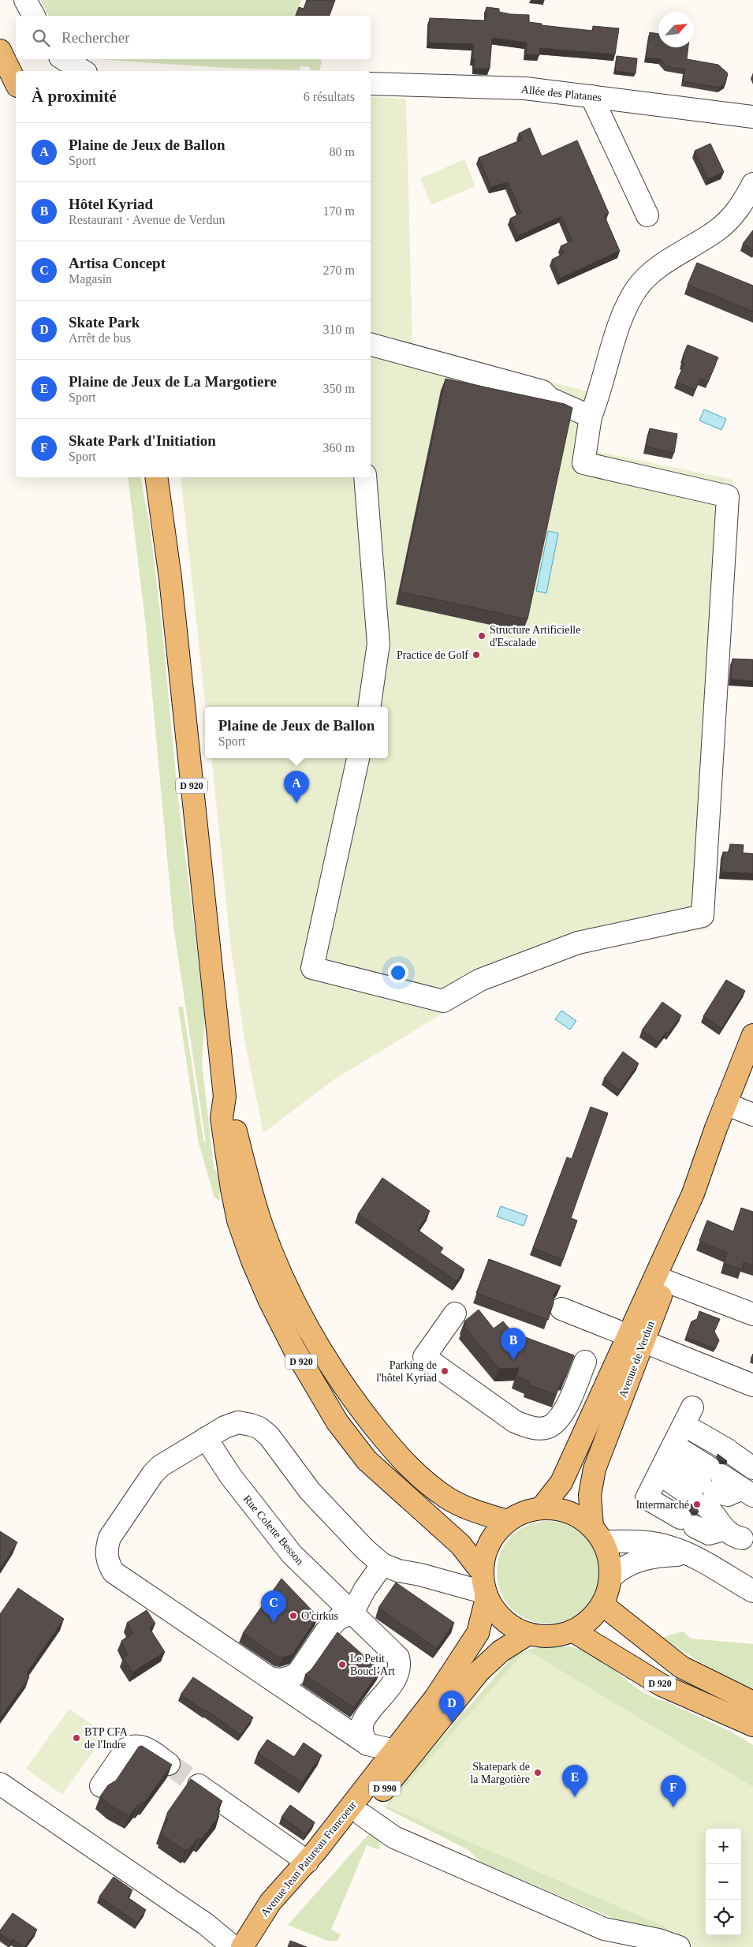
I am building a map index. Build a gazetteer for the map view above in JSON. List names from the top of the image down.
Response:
{
  "streets": {
    "main road": [
      "D 920",
      "Avenue de Verdun",
      "D 990",
      "Avenue Jean Patureau Francoeur"
    ],
    "street": ["Allée des Platanes", "Rue Colette Besson"]
  },
  "crossings": [
    ["D 920", "Avenue de Verdun"],
    ["D 920", "Avenue Jean Patureau Francoeur"],
    ["Avenue de Verdun", "Avenue Jean Patureau Francoeur"]
  ],
  "places": [
    "Structure Artificielle d'Escalade",
    "Practice de Golf",
    "Parking de l'hôtel Kyriad",
    "Intermarché",
    "O'cirkus",
    "Le Petit Boucl’Art",
    "BTP CFA de l'Indre",
    "Skatepark de la Margotière"
  ],
  "north": "top right",
  "page": {
    "search": "Rechercher",
    "heading": ["À proximité", "6 résultats"],
    "list": [
      {
        "mark": "A",
        "name": "Plaine de Jeux de Ballon",
        "note": "Sport",
        "value": "80 m"
      },
      {
        "mark": "B",
        "name": "Hôtel Kyriad",
        "note": "Restaurant · Avenue de Verdun",
        "value": "170 m"
      },
      {
        "mark": "C",
        "name": "Artisa Concept",
        "note": "Magasin",
        "value": "270 m"
      },
      {
        "mark": "D",
        "name": "Skate Park",
        "note": "Arrêt de bus",
        "value": "310 m"
      },
      {
        "mark": "E",
        "name": "Plaine de Jeux de La Margotiere",
        "note": "Sport",
        "value": "350 m"
      },
      {
        "mark": "F",
        "name": "Skate Park d'Initiation",
        "note": "Sport",
        "value": "360 m"
      }
    ],
    "popup": ["Plaine de Jeux de Ballon", "Sport"],
    "pins": [
      "A",
      "B",
      "C",
      "D",
      "E",
      "F"
    ],
    "map_buttons": ["+", "−"]
  }
}
